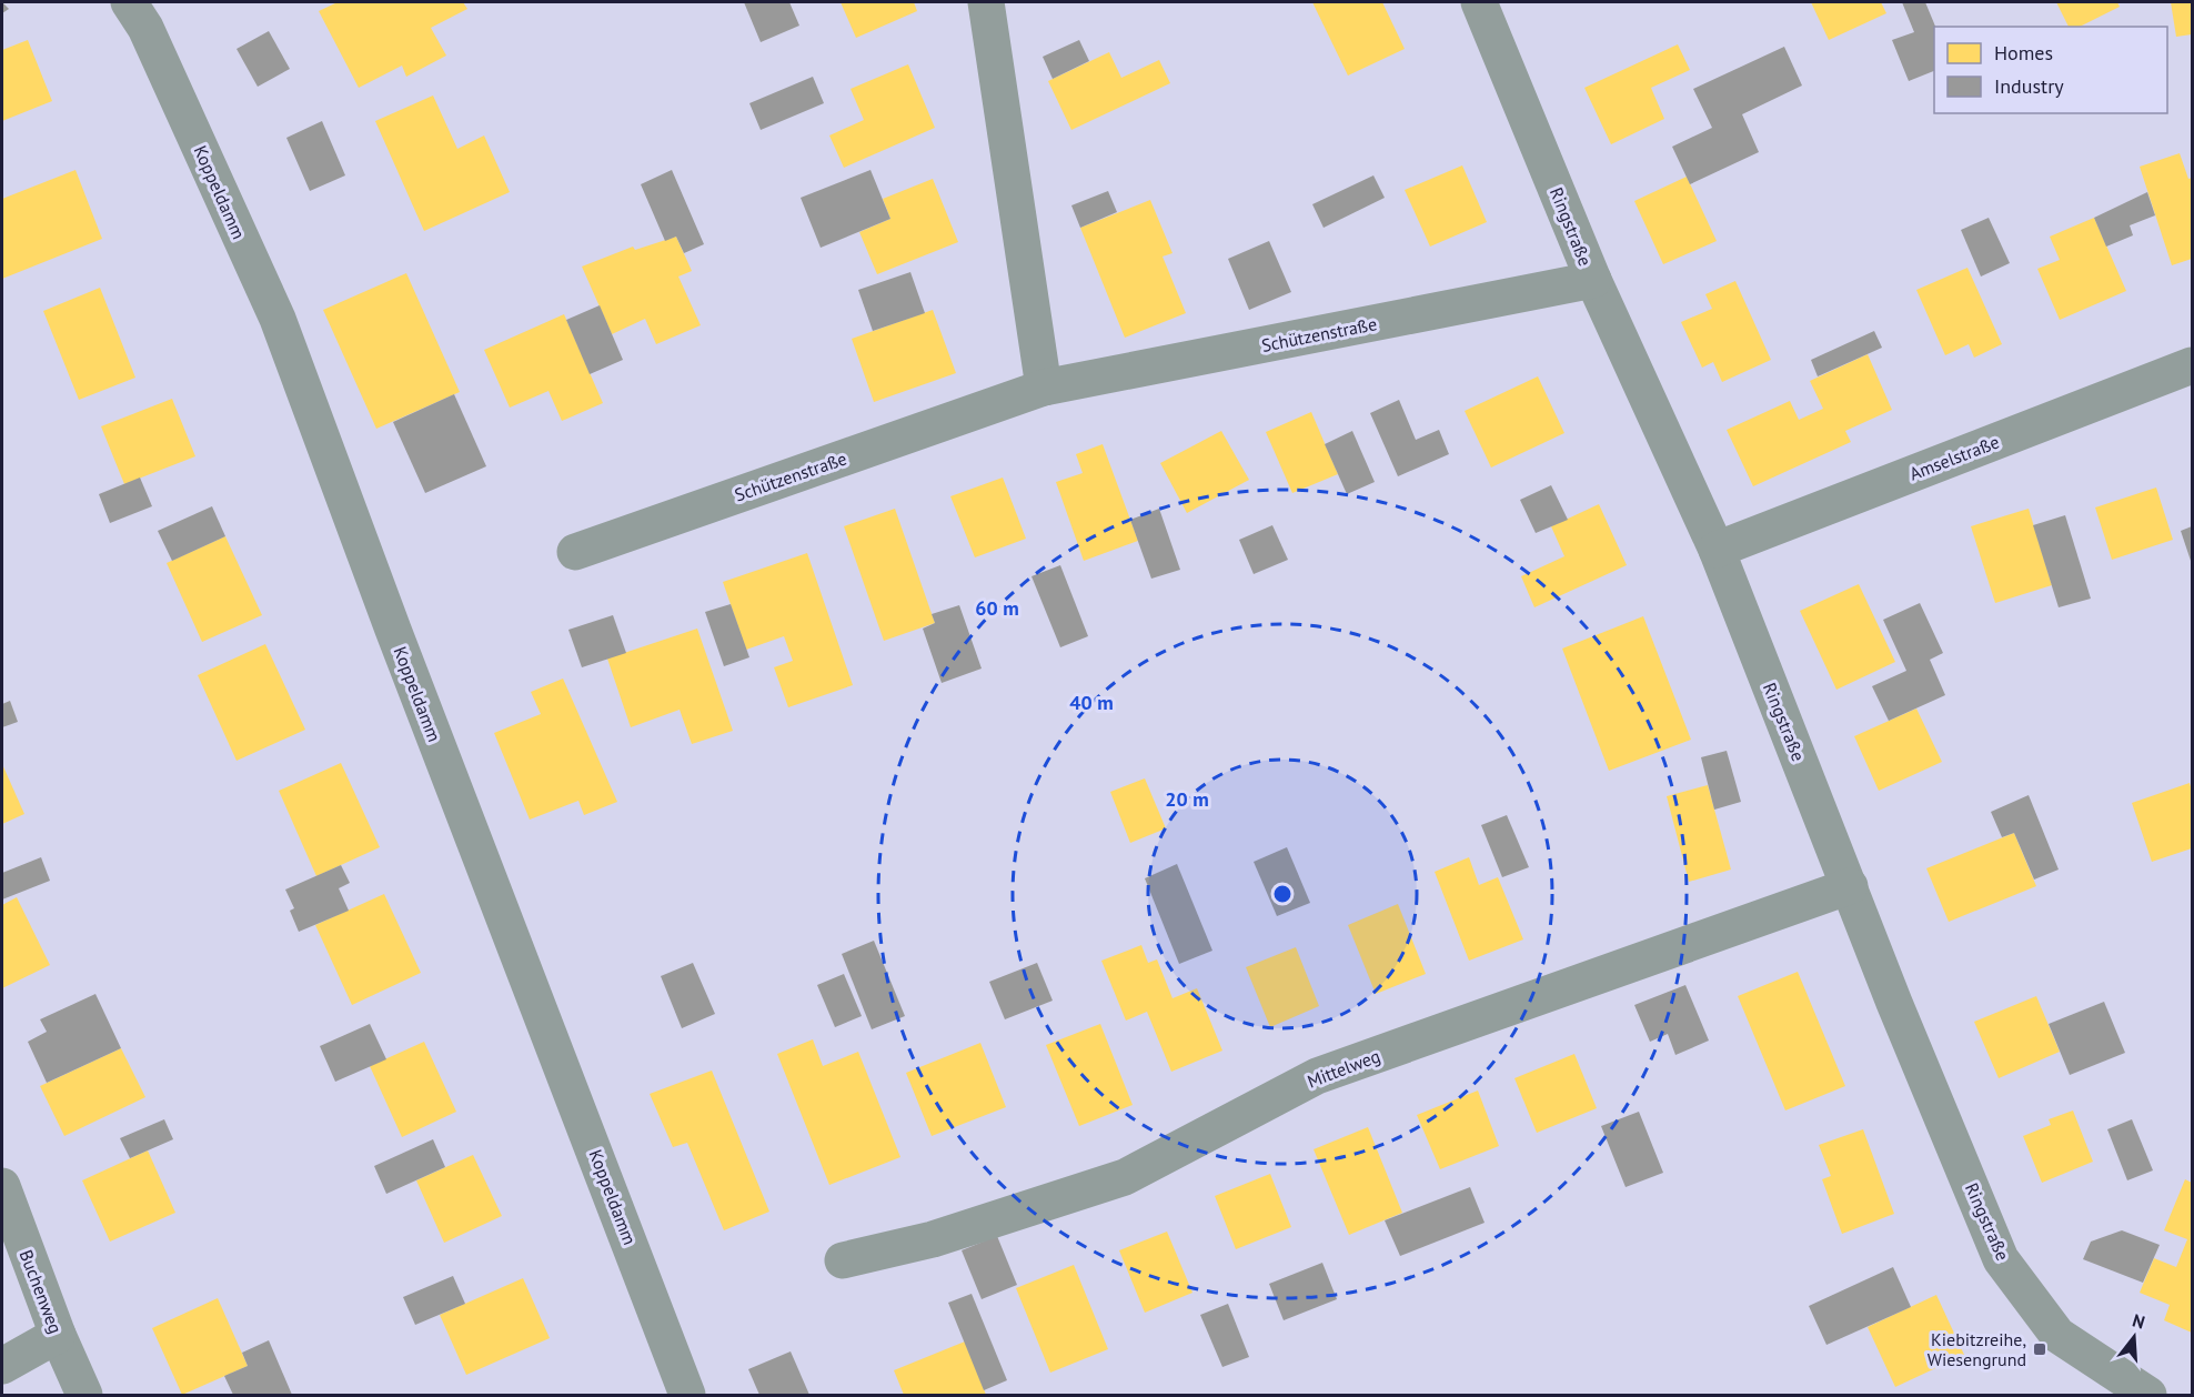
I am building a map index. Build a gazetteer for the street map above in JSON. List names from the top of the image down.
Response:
{
  "streets": {
    "street": [
      "Koppeldamm",
      "Ringstraße",
      "Schützenstraße",
      "Amselstraße",
      "Mittelweg",
      "Buchenweg"
    ]
  },
  "crossings": [
    ["Ringstraße", "Schützenstraße"],
    ["Ringstraße", "Amselstraße"],
    ["Ringstraße", "Mittelweg"]
  ],
  "places": {
    "transit": ["Kiebitzreihe, Wiesengrund"]
  },
  "legend": ["Homes", "Industry"],
  "north": "top",
  "rings": ["60 m", "40 m", "20 m"]
}
